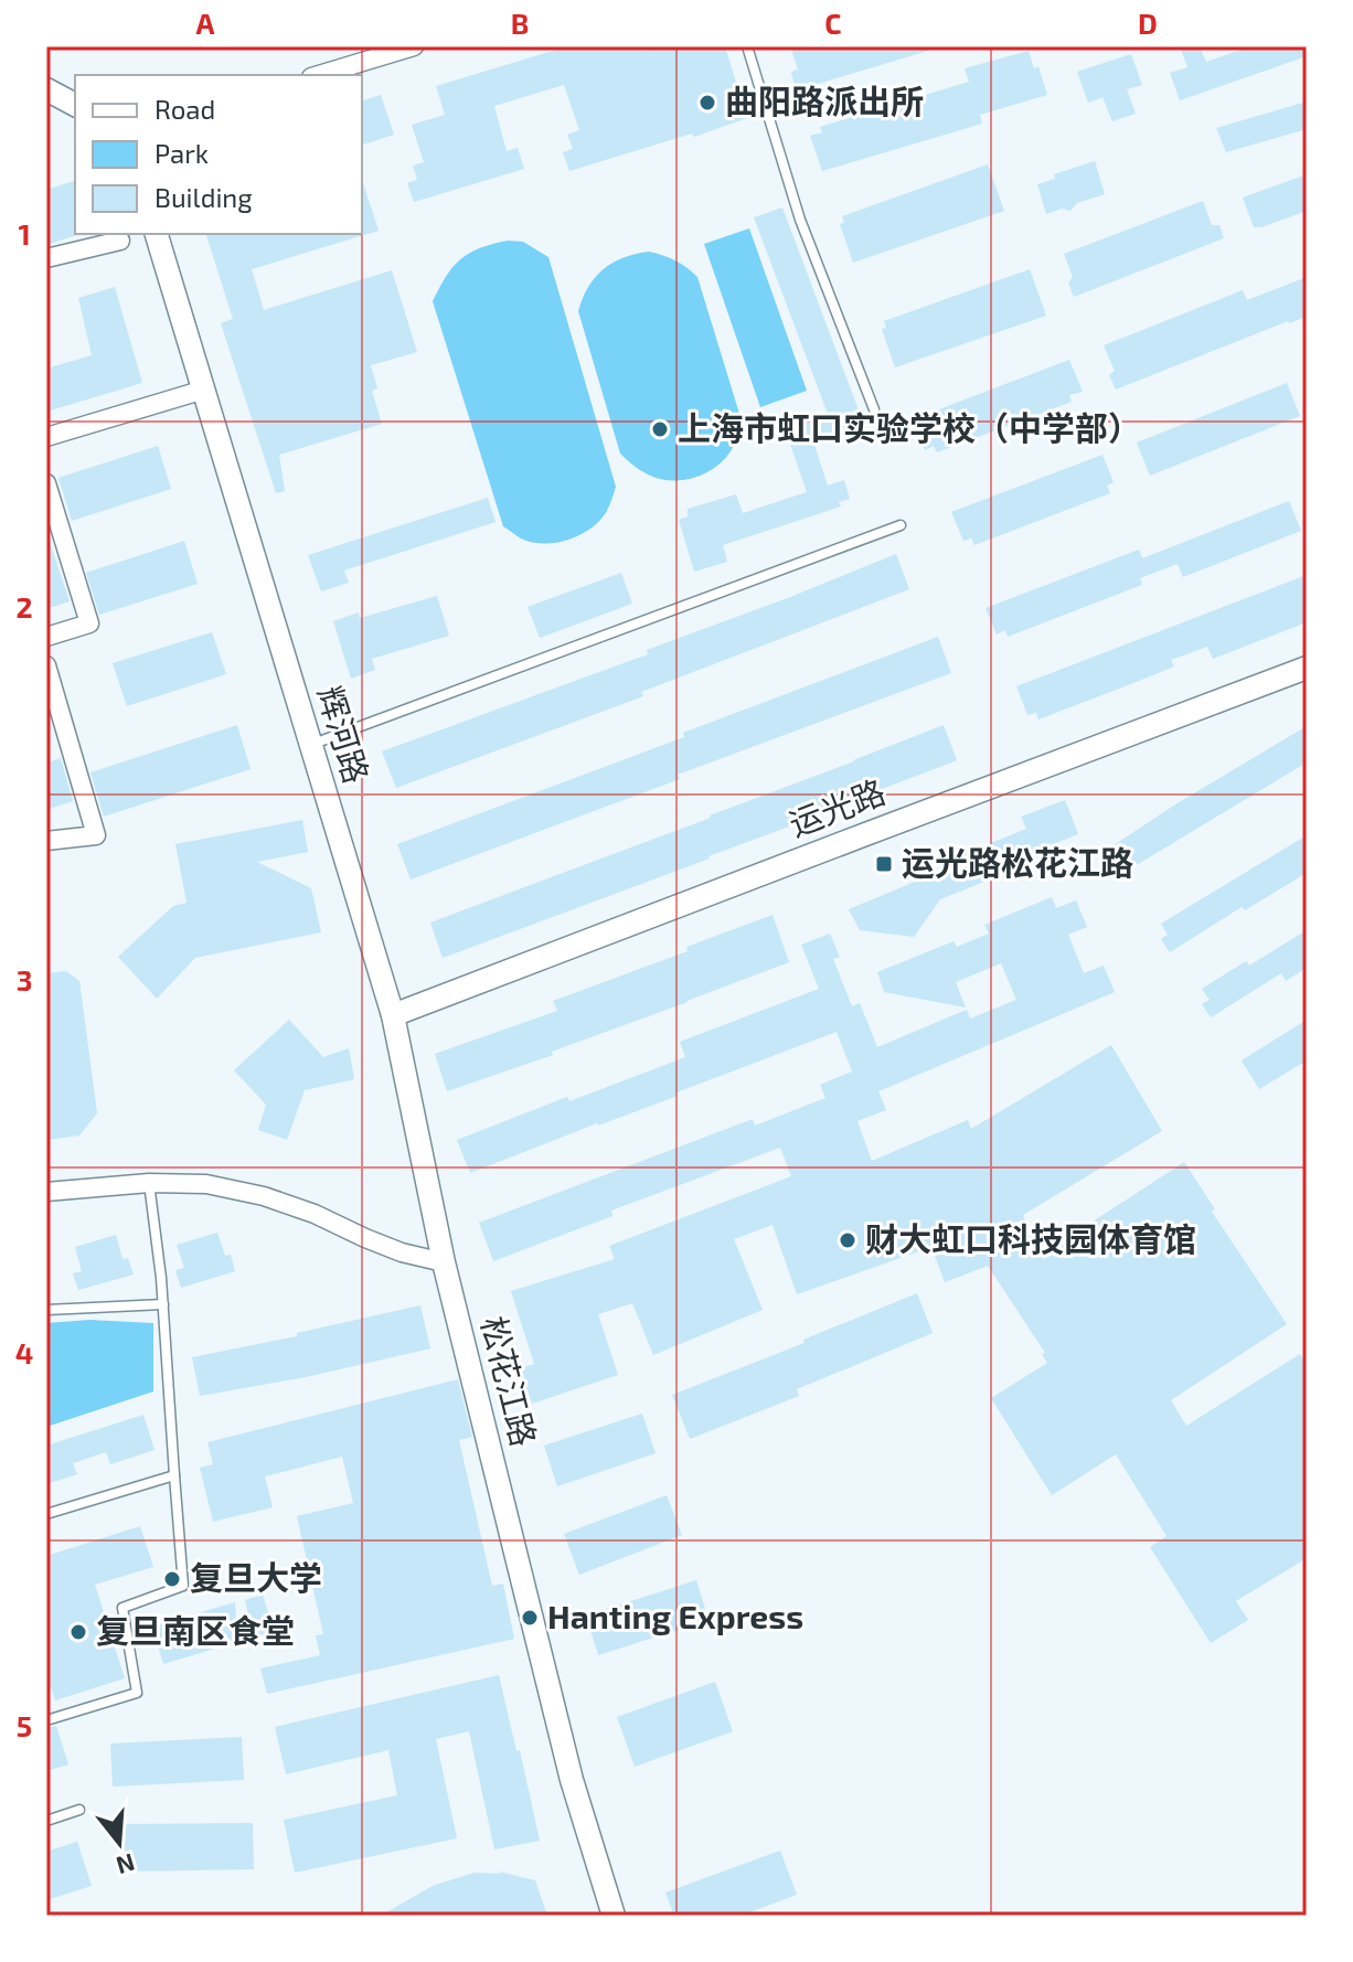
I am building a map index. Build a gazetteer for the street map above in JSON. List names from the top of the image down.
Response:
{
  "streets": {
    "street": ["辉河路", "运光路", "松花江路"]
  },
  "crossings": [
    ["辉河路", "运光路"],
    ["辉河路", "松花江路"]
  ],
  "places": {
    "other": [
      "曲阳路派出所",
      "上海市虹口实验学校（中学部）",
      "财大虹口科技园体育馆",
      "复旦大学",
      "Hanting Express",
      "复旦南区食堂"
    ],
    "transit": ["运光路松花江路"]
  },
  "legend": ["Road", "Park", "Building"],
  "north": "bottom",
  "grid": {
    "columns": [
      "A",
      "B",
      "C",
      "D"
    ],
    "rows": [
      "1",
      "2",
      "3",
      "4",
      "5"
    ]
  }
}
